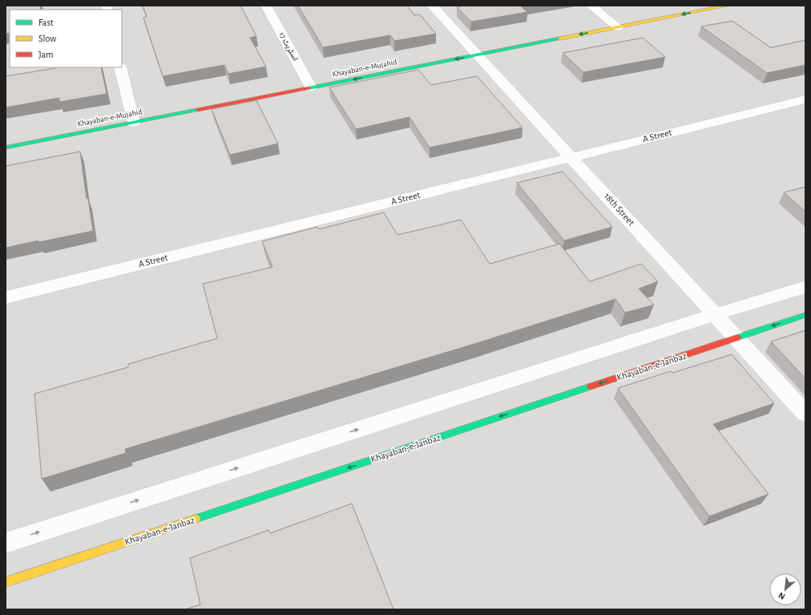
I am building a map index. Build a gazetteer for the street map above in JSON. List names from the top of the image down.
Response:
{
  "streets": {
    "main road": ["Khayaban-e-Mujahid", "Khayaban-e-Janbaz"],
    "street": ["اسٹریٹ 17", "A Street", "18th Street"]
  },
  "crossings": [
    ["اسٹریٹ 17", "Khayaban-e-Mujahid"],
    ["Khayaban-e-Mujahid", "18th Street"],
    ["A Street", "18th Street"],
    ["18th Street", "Khayaban-e-Janbaz"]
  ],
  "one_way": ["Khayaban-e-Mujahid", "Khayaban-e-Janbaz"],
  "legend": ["Fast", "Slow", "Jam"],
  "north": "bottom left"
}
